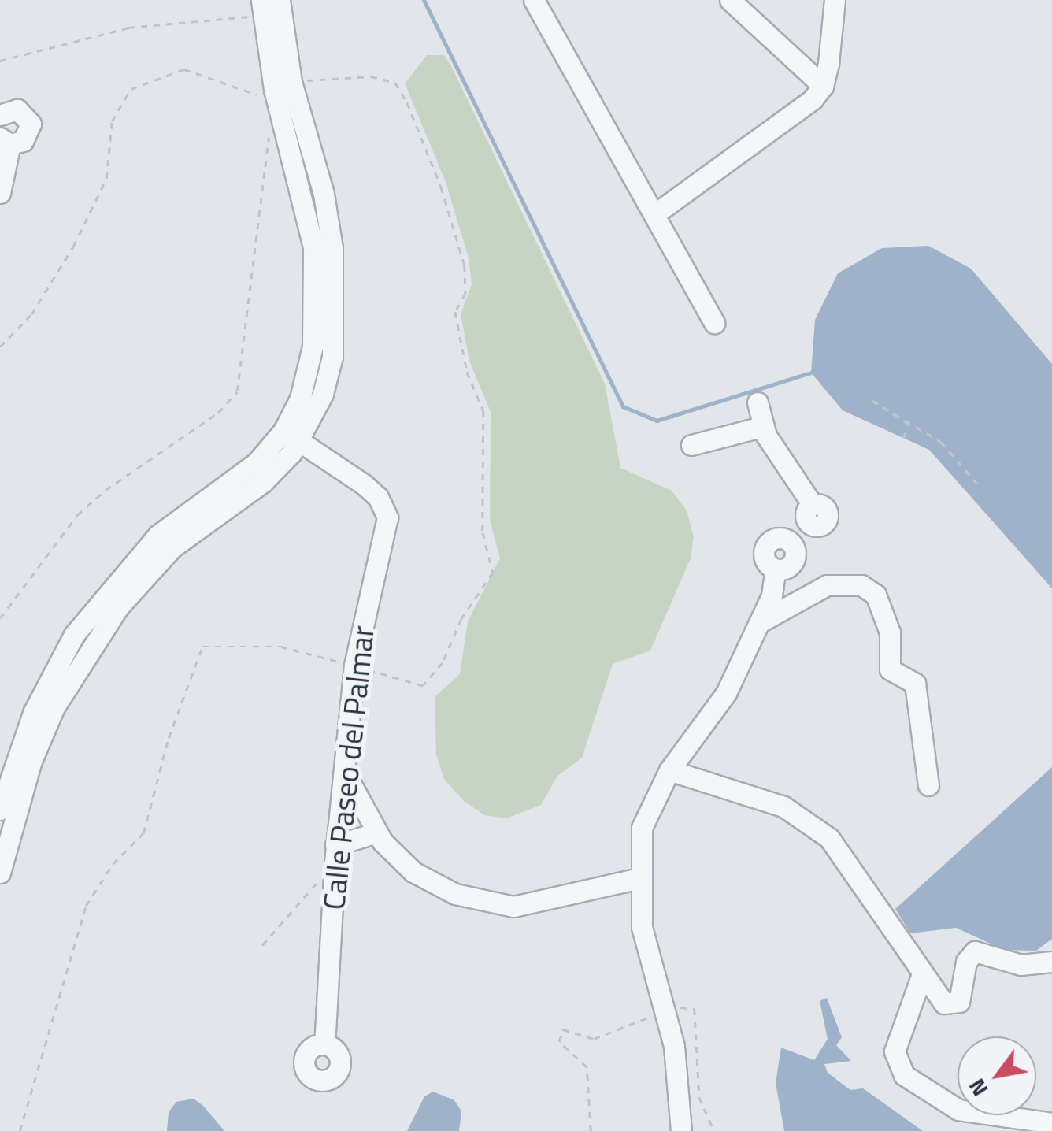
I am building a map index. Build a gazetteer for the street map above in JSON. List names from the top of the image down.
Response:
{
  "streets": {
    "street": ["Calle Paseo del Palmar"]
  },
  "north": "bottom left"
}
